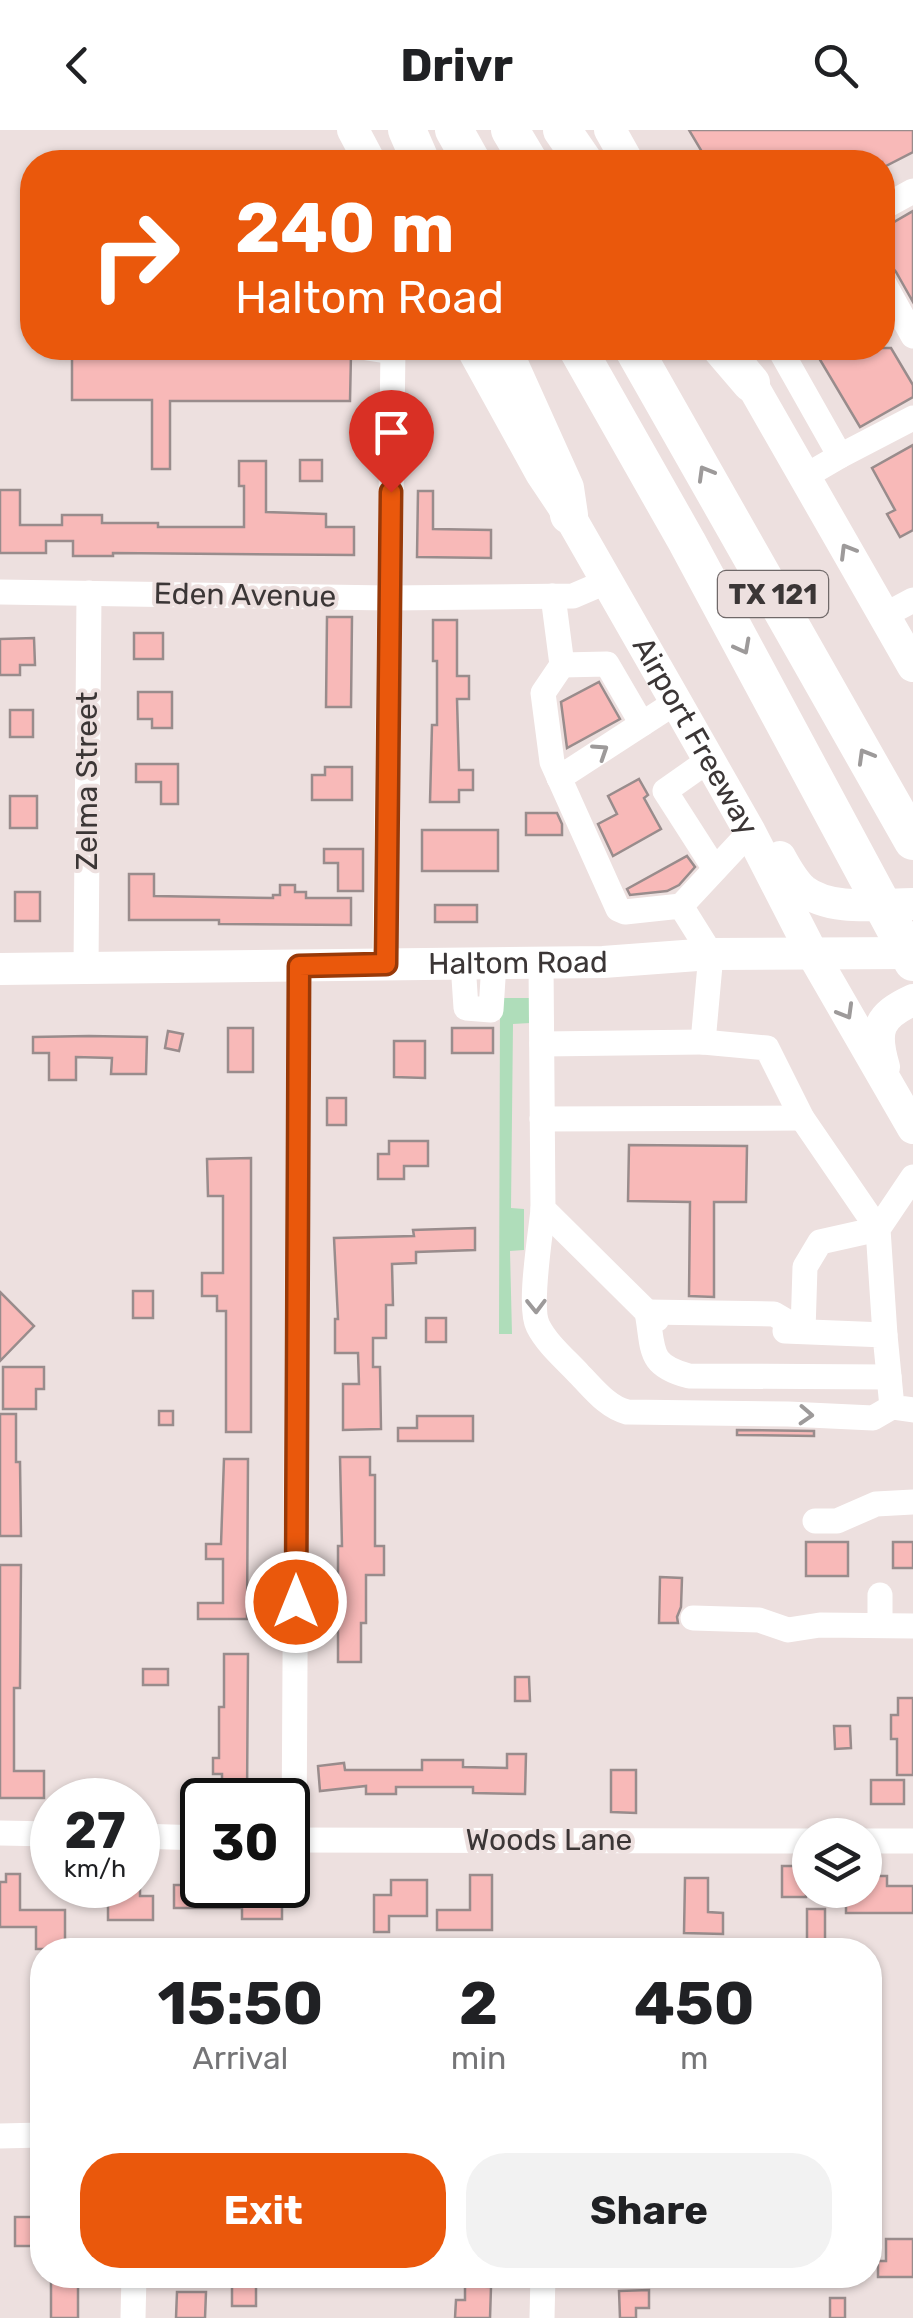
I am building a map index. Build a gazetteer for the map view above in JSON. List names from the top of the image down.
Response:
{
  "streets": {
    "highway": ["TX 121"],
    "main road": ["Airport Freeway", "Haltom Road"],
    "street": ["Eden Avenue", "Zelma Street", "Woods Lane"]
  },
  "crossings": [
    ["Eden Avenue", "Airport Freeway"],
    ["Eden Avenue", "Zelma Street"],
    ["Airport Freeway", "Haltom Road"],
    ["Zelma Street", "Haltom Road"]
  ],
  "page": {
    "header": "Drivr",
    "turn": ["240 m", "Haltom Road"],
    "speed": "27 km/h",
    "limit": "30",
    "eta": [
      "15:50",
      "Arrival",
      "2",
      "min",
      "450",
      "m"
    ],
    "buttons": ["Exit", "Share"]
  }
}
